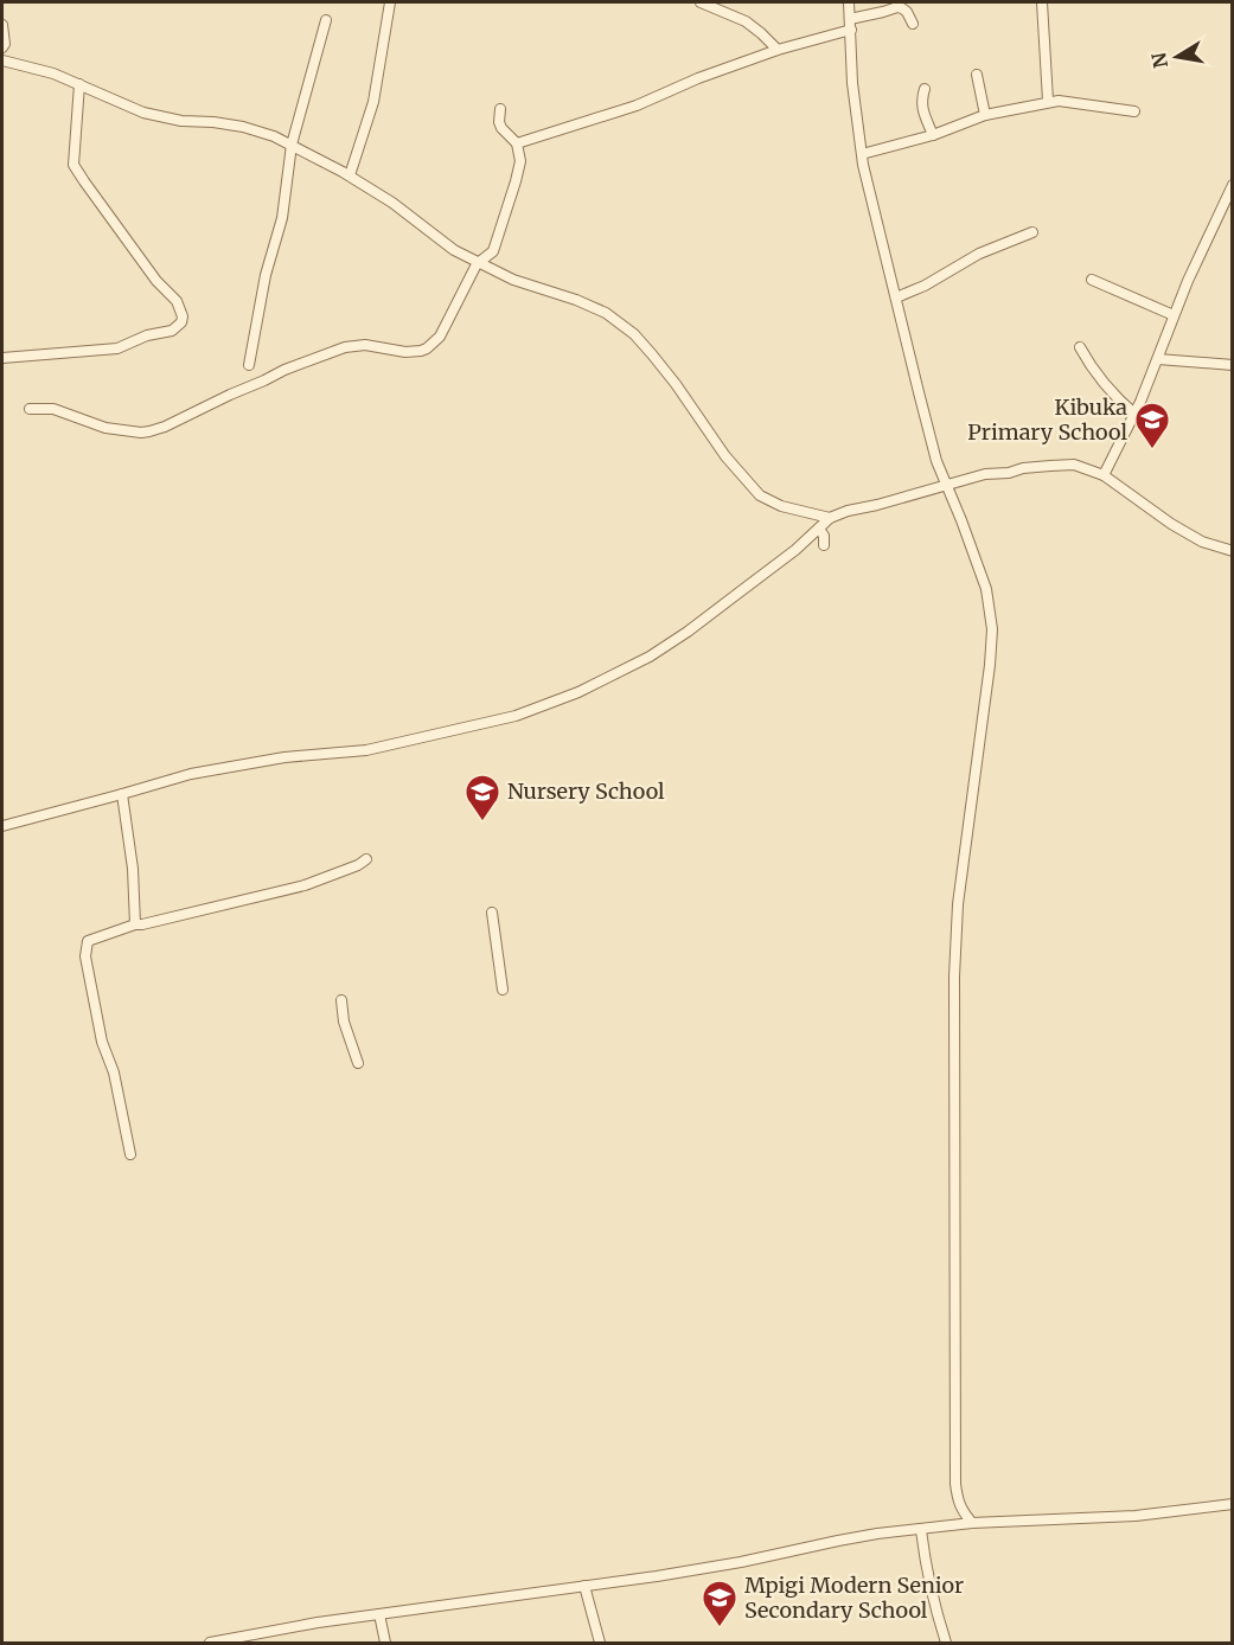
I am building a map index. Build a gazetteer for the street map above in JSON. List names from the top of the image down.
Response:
{
  "places": {
    "school or university": ["Kibuka Primary School", "Nursery School", "Mpigi Modern Senior Secondary School"]
  },
  "north": "left"
}
